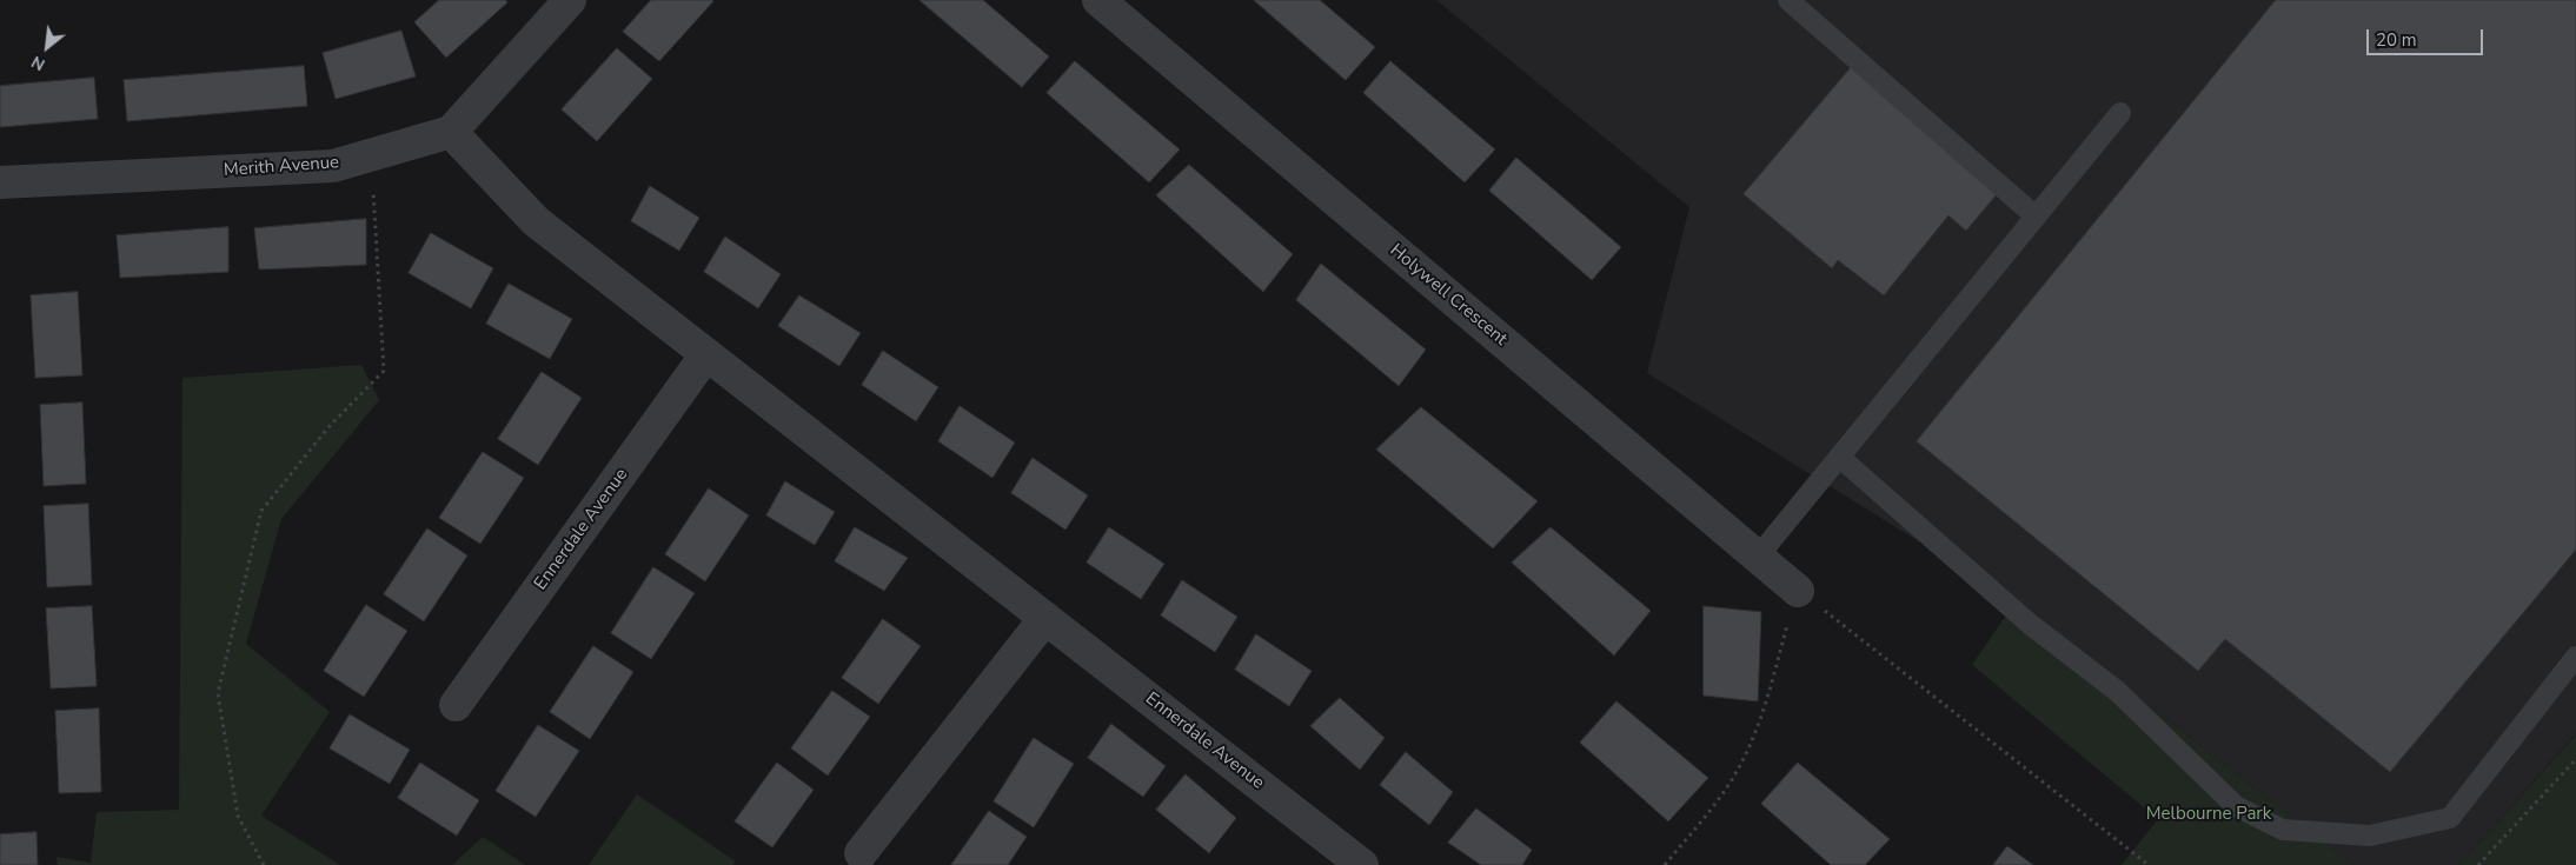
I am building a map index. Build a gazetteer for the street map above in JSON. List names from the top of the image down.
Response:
{
  "streets": {
    "street": ["Merith Avenue", "Holywell Crescent", "Ennerdale Avenue"]
  },
  "crossings": [
    ["Merith Avenue", "Ennerdale Avenue"]
  ],
  "parks": ["Melbourne Park"],
  "scale_bar": "20 m",
  "north": "bottom left"
}
